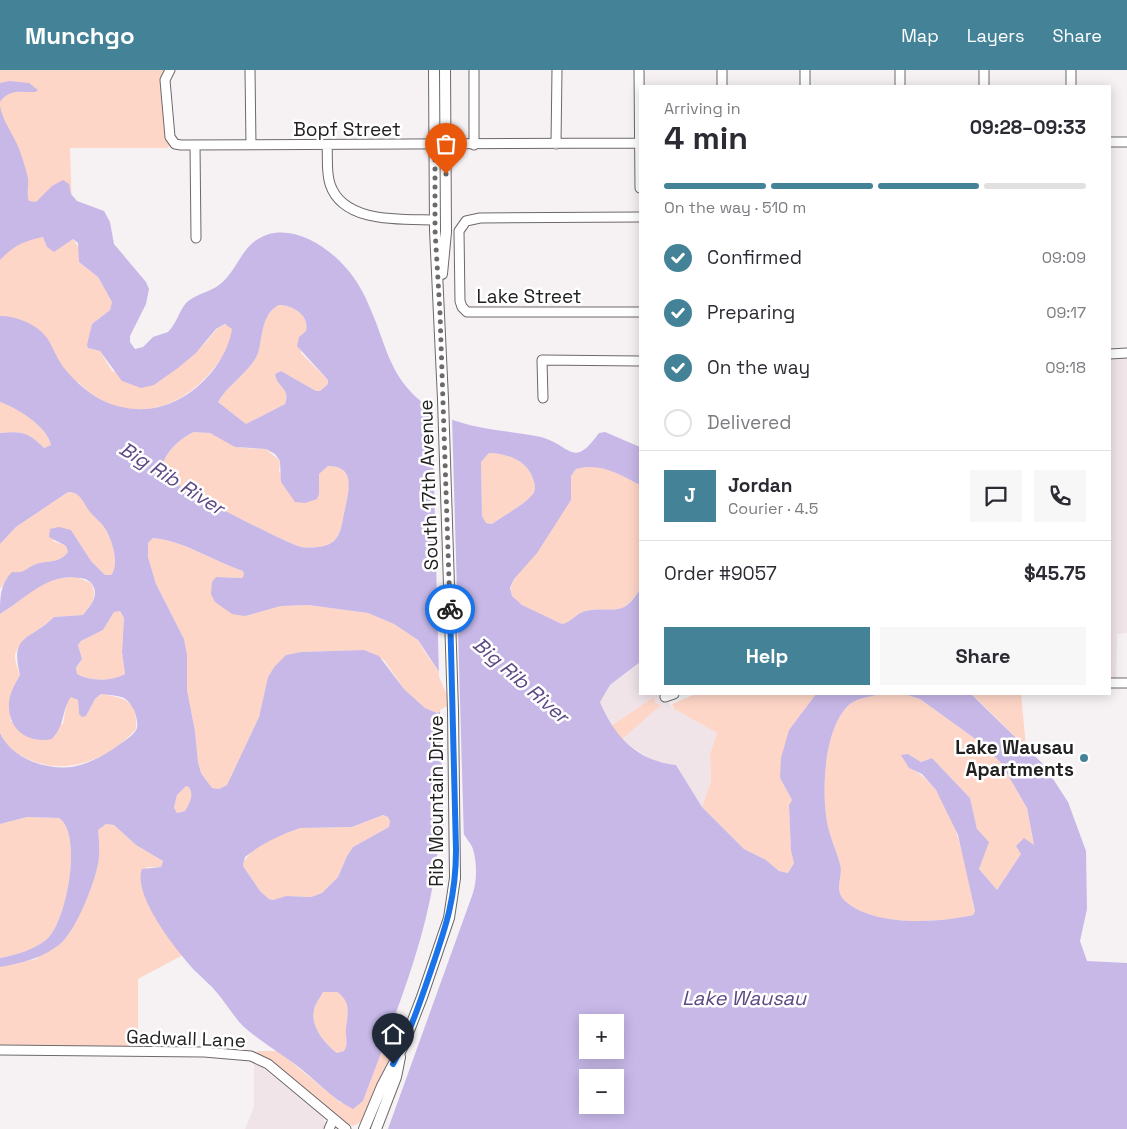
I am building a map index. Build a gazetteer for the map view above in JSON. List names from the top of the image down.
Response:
{
  "streets": {
    "main road": ["South 17th Avenue", "Rib Mountain Drive"],
    "street": ["Bopf Street", "Lake Street", "Gadwall Lane"]
  },
  "crossings": [
    ["Bopf Street", "South 17th Avenue"],
    ["South 17th Avenue", "Rib Mountain Drive"]
  ],
  "water": ["Big Rib River", "Lake Wausau"],
  "places": ["Lake Wausau Apartments"],
  "page": {
    "header": "Munchgo",
    "nav": ["Map", "Layers", "Share"],
    "heading": ["4 min", "Arriving in", "09:28–09:33"],
    "panel": [
      "Jordan",
      "Courier · 4.5",
      "Order #9057",
      "$45.75"
    ],
    "bar": "On the way · 510 m",
    "list": [
      ["Confirmed", "09:09"],
      ["Preparing", "09:17"],
      ["On the way", "09:18"],
      "Delivered"
    ],
    "round": "J",
    "buttons": ["Help", "Share"],
    "map_buttons": ["+", "−"]
  }
}
